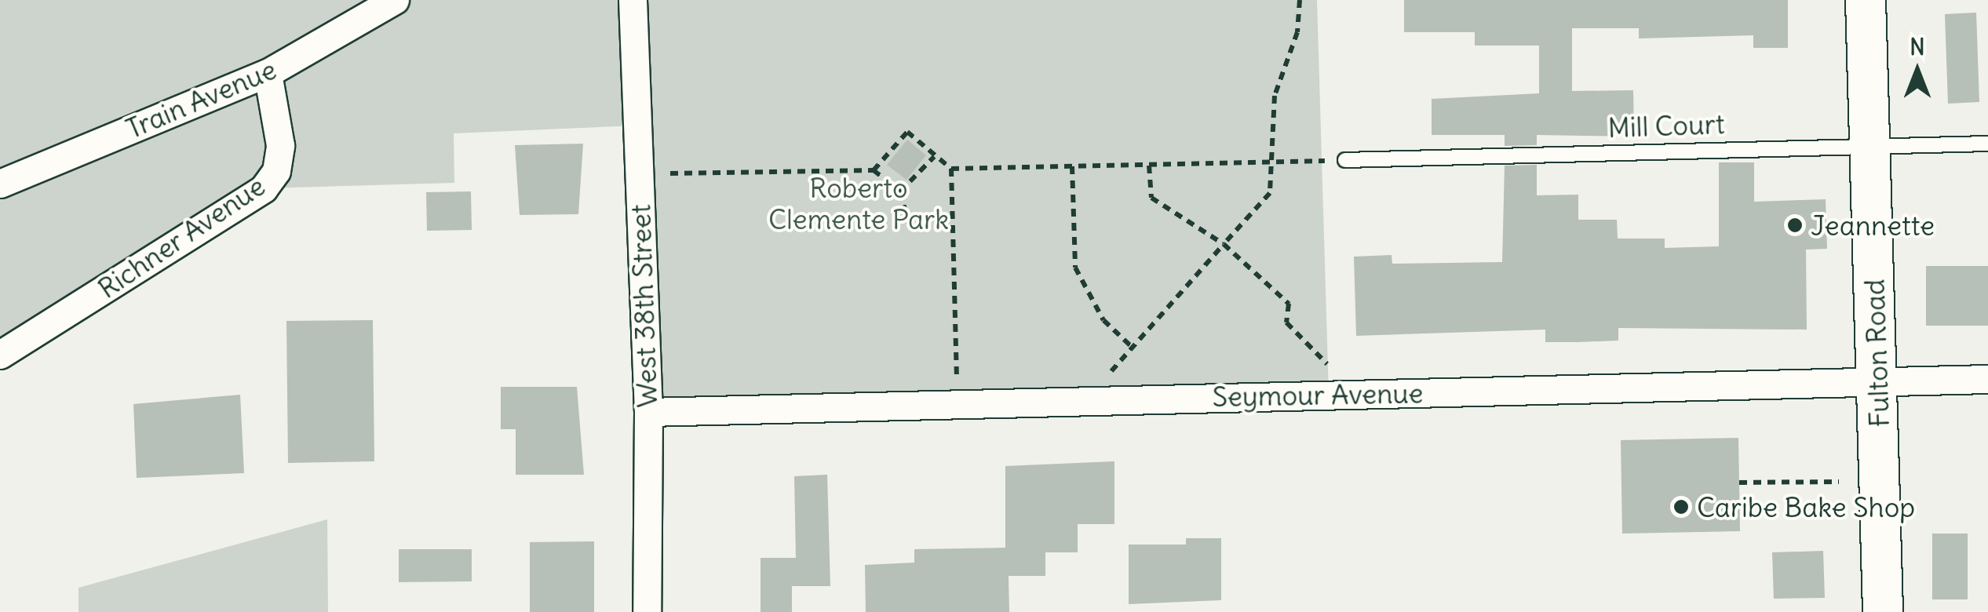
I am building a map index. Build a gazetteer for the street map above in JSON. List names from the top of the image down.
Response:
{
  "streets": {
    "main road": ["Fulton Road"],
    "street": [
      "Train Avenue",
      "Richner Avenue",
      "West 38th Street",
      "Seymour Avenue"
    ],
    "lane": ["Mill Court"]
  },
  "crossings": [
    ["Train Avenue", "Richner Avenue"],
    ["Mill Court", "Fulton Road"],
    ["West 38th Street", "Seymour Avenue"],
    ["Fulton Road", "Seymour Avenue"]
  ],
  "parks": ["Roberto Clemente Park"],
  "places": ["Jeannette", "Caribe Bake Shop"],
  "north": "top"
}
